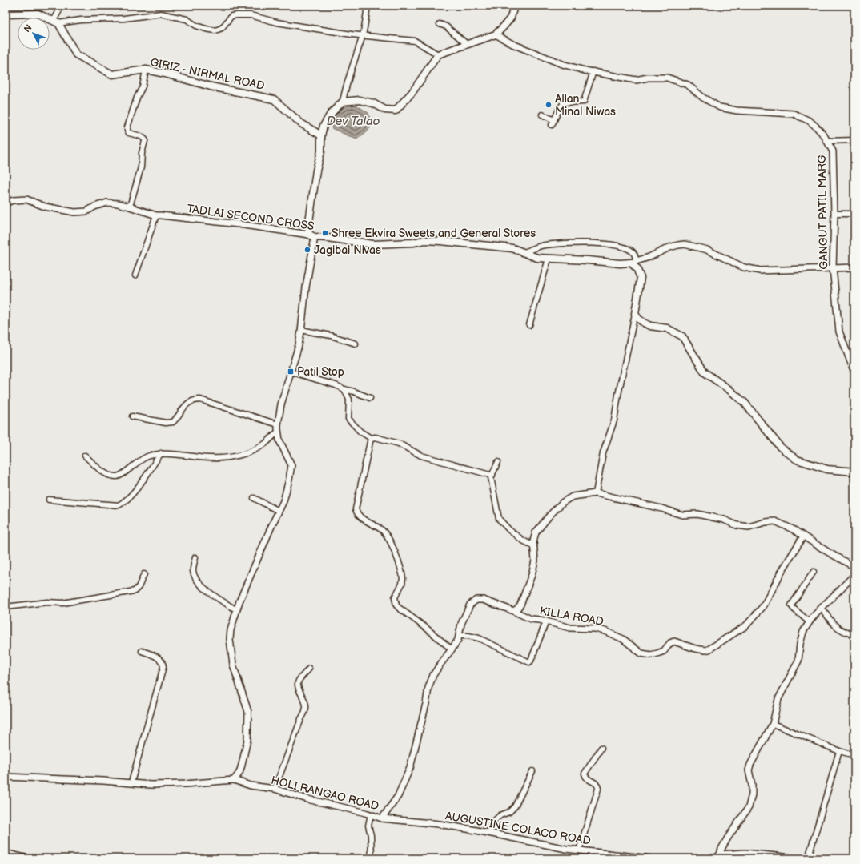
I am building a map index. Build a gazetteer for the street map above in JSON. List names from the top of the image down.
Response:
{
  "streets": {
    "main road": ["GIRIZ - NIRMAL ROAD", "TADLAI SECOND CROSS"],
    "street": [
      "GANGUT PATIL MARG",
      "KILLA ROAD",
      "HOLI RANGAO ROAD",
      "AUGUSTINE COLACO ROAD"
    ]
  },
  "crossings": [
    ["GANGUT PATIL MARG", "TADLAI SECOND CROSS"],
    ["KILLA ROAD", "HOLI RANGAO ROAD"],
    ["HOLI RANGAO ROAD", "AUGUSTINE COLACO ROAD"]
  ],
  "water": ["Dev Talao"],
  "places": {
    "other": ["Allan Minal Niwas", "Shree Ekvira Sweets and General Stores", "Jagibai Nivas"],
    "transit": ["Patil Stop"]
  },
  "north": "top left"
}
